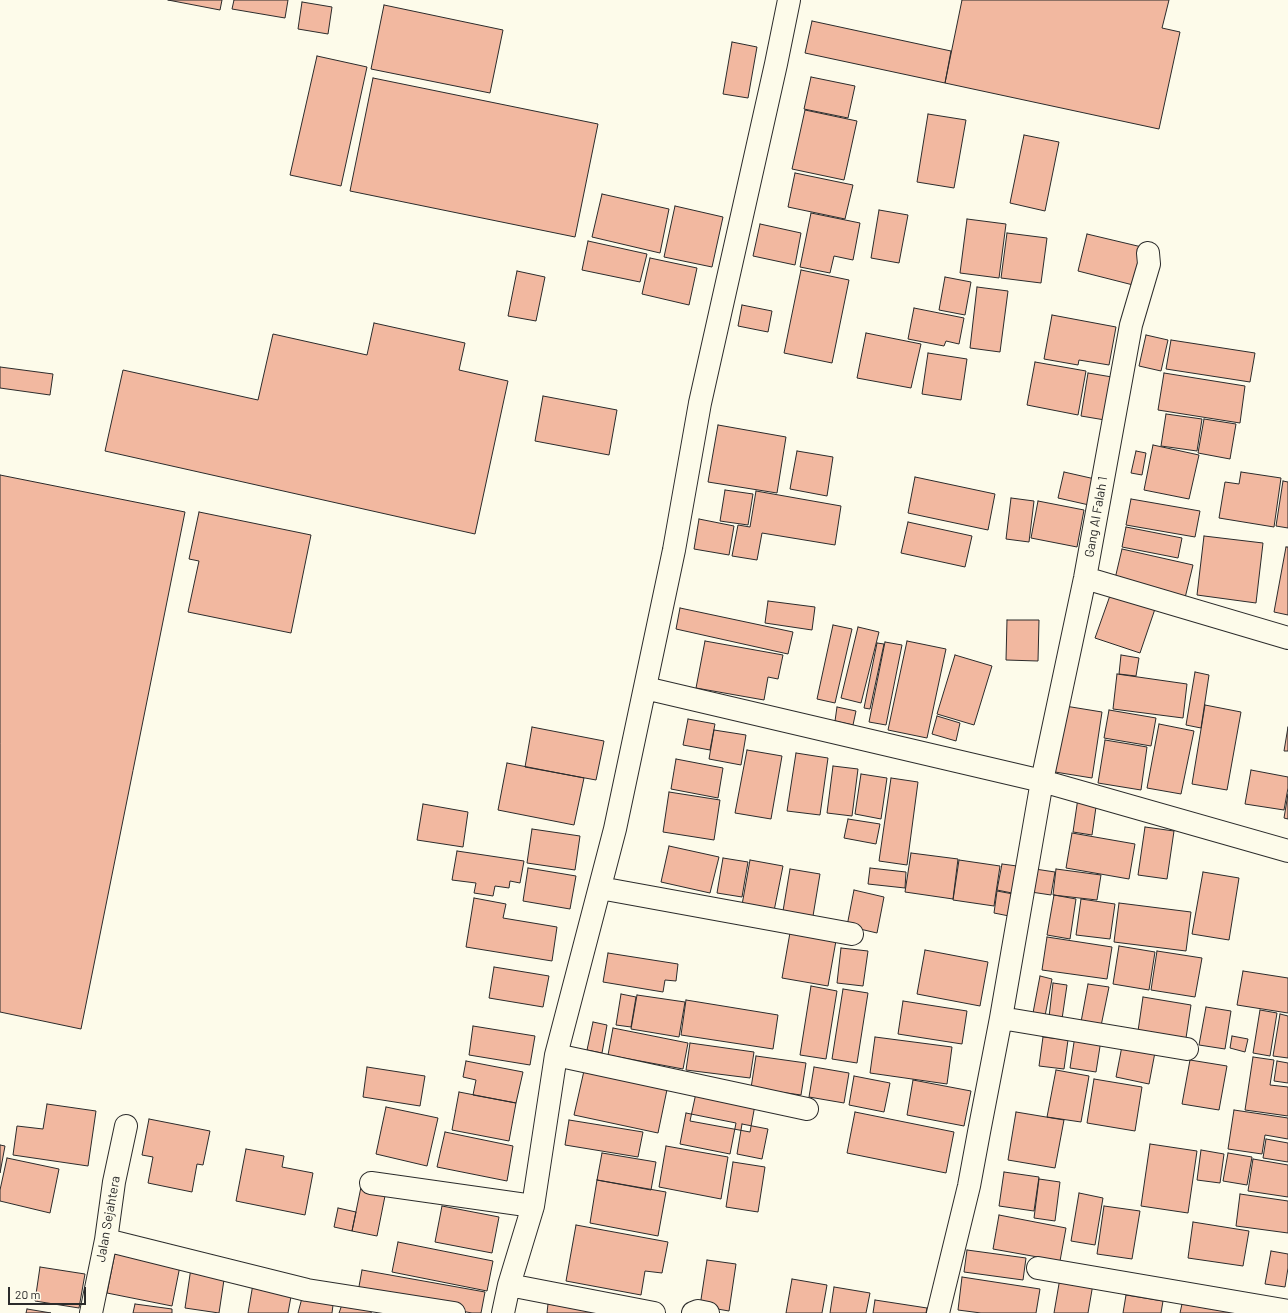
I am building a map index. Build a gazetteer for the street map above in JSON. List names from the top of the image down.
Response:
{
  "streets": {
    "street": ["Gang Al Falah 1", "Jalan Sejahtera"]
  },
  "scale_bar": "20 m"
}
